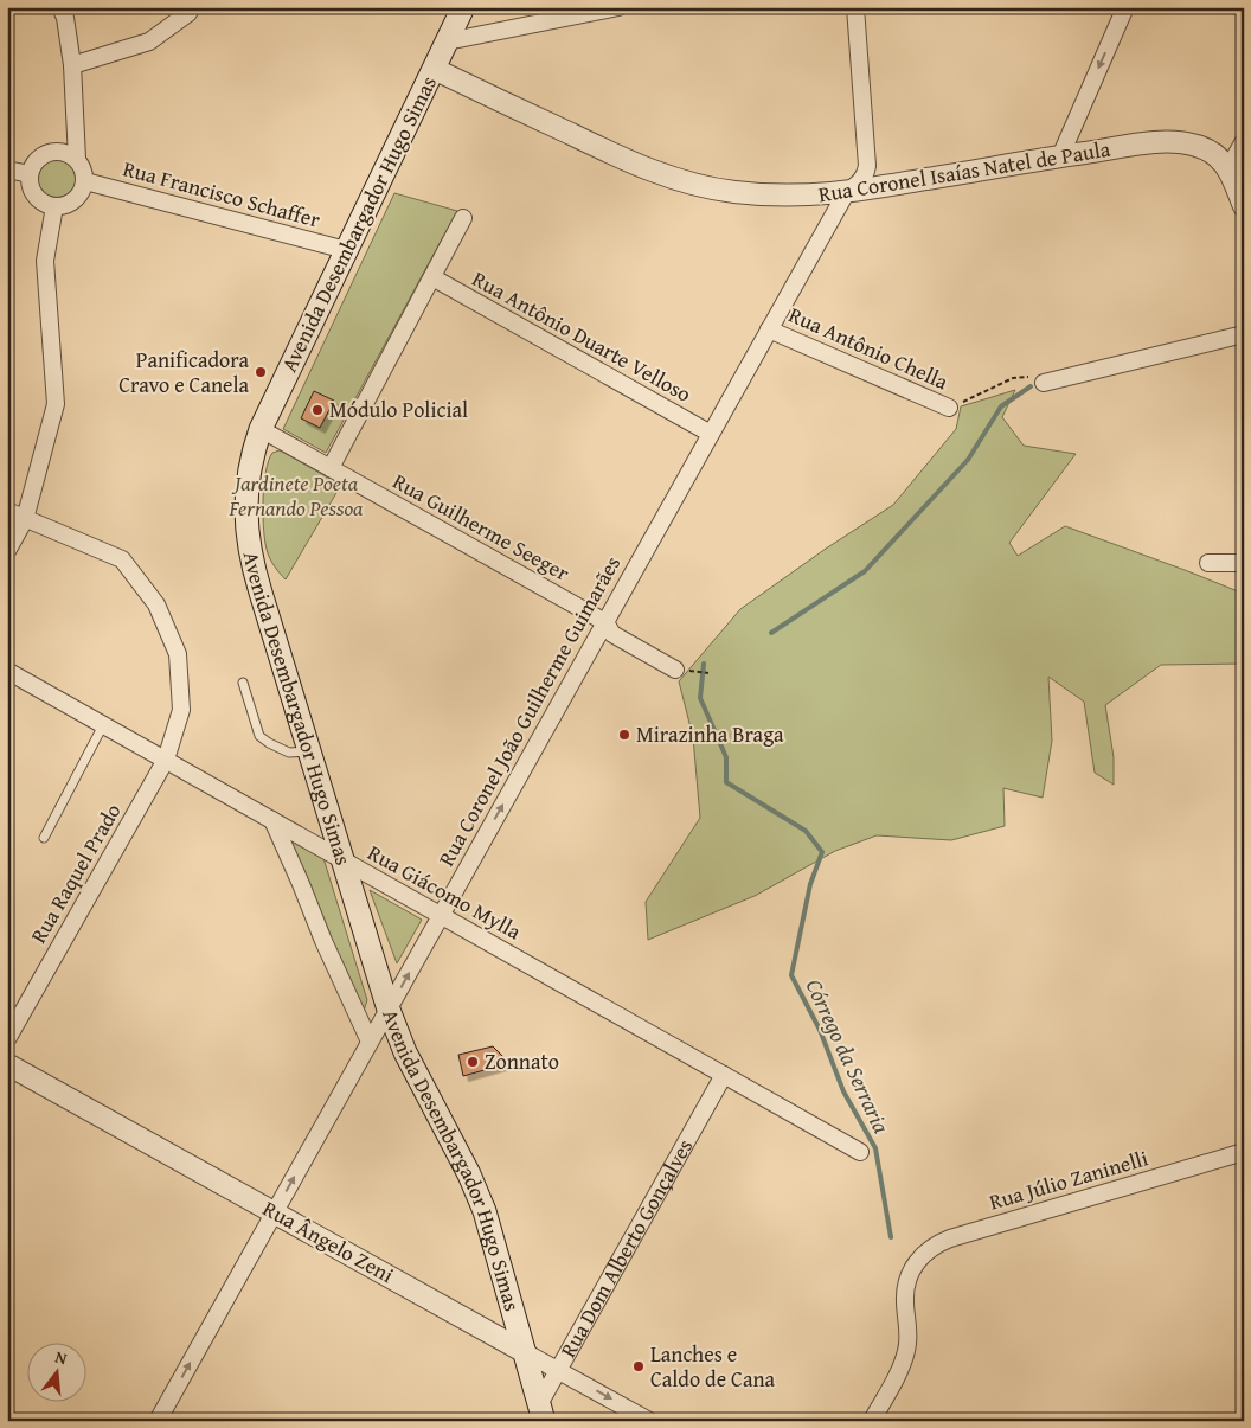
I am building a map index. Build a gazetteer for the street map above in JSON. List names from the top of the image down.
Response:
{
  "streets": {
    "main road": ["Avenida Desembargador Hugo Simas"],
    "street": [
      "Rua Coronel Isaías Natel de Paula",
      "Rua Francisco Schaffer",
      "Rua Antônio Duarte Velloso",
      "Rua Antônio Chella",
      "Rua Guilherme Seeger",
      "Rua Coronel João Guilherme Guimarães",
      "Rua Raquel Prado",
      "Rua Giácomo Mylla",
      "Rua Júlio Zaninelli",
      "Rua Ângelo Zeni",
      "Rua Dom Alberto Gonçalves"
    ]
  },
  "crossings": [
    ["Rua Coronel Isaías Natel de Paula", "Avenida Desembargador Hugo Simas"],
    ["Rua Coronel Isaías Natel de Paula", "Rua Coronel João Guilherme Guimarães"],
    ["Rua Francisco Schaffer", "Avenida Desembargador Hugo Simas"],
    ["Avenida Desembargador Hugo Simas", "Rua Guilherme Seeger"],
    ["Avenida Desembargador Hugo Simas", "Rua Coronel João Guilherme Guimarães"],
    ["Avenida Desembargador Hugo Simas", "Rua Giácomo Mylla"],
    ["Avenida Desembargador Hugo Simas", "Rua Ângelo Zeni"],
    ["Avenida Desembargador Hugo Simas", "Rua Dom Alberto Gonçalves"],
    ["Rua Antônio Duarte Velloso", "Rua Coronel João Guilherme Guimarães"],
    ["Rua Antônio Chella", "Rua Coronel João Guilherme Guimarães"],
    ["Rua Guilherme Seeger", "Rua Coronel João Guilherme Guimarães"],
    ["Rua Coronel João Guilherme Guimarães", "Rua Giácomo Mylla"],
    ["Rua Coronel João Guilherme Guimarães", "Rua Ângelo Zeni"],
    ["Rua Raquel Prado", "Rua Giácomo Mylla"],
    ["Rua Giácomo Mylla", "Rua Dom Alberto Gonçalves"],
    ["Rua Ângelo Zeni", "Rua Dom Alberto Gonçalves"]
  ],
  "one_way": ["Rua Coronel João Guilherme Guimarães"],
  "water": ["Córrego da Serraria"],
  "parks": ["Jardinete Poeta Fernando Pessoa"],
  "places": [
    "Panificadora Cravo e Canela",
    "Módulo Policial",
    "Mirazinha Braga",
    "Zonnato",
    "Lanches e Caldo de Cana"
  ],
  "north": "top"
}
